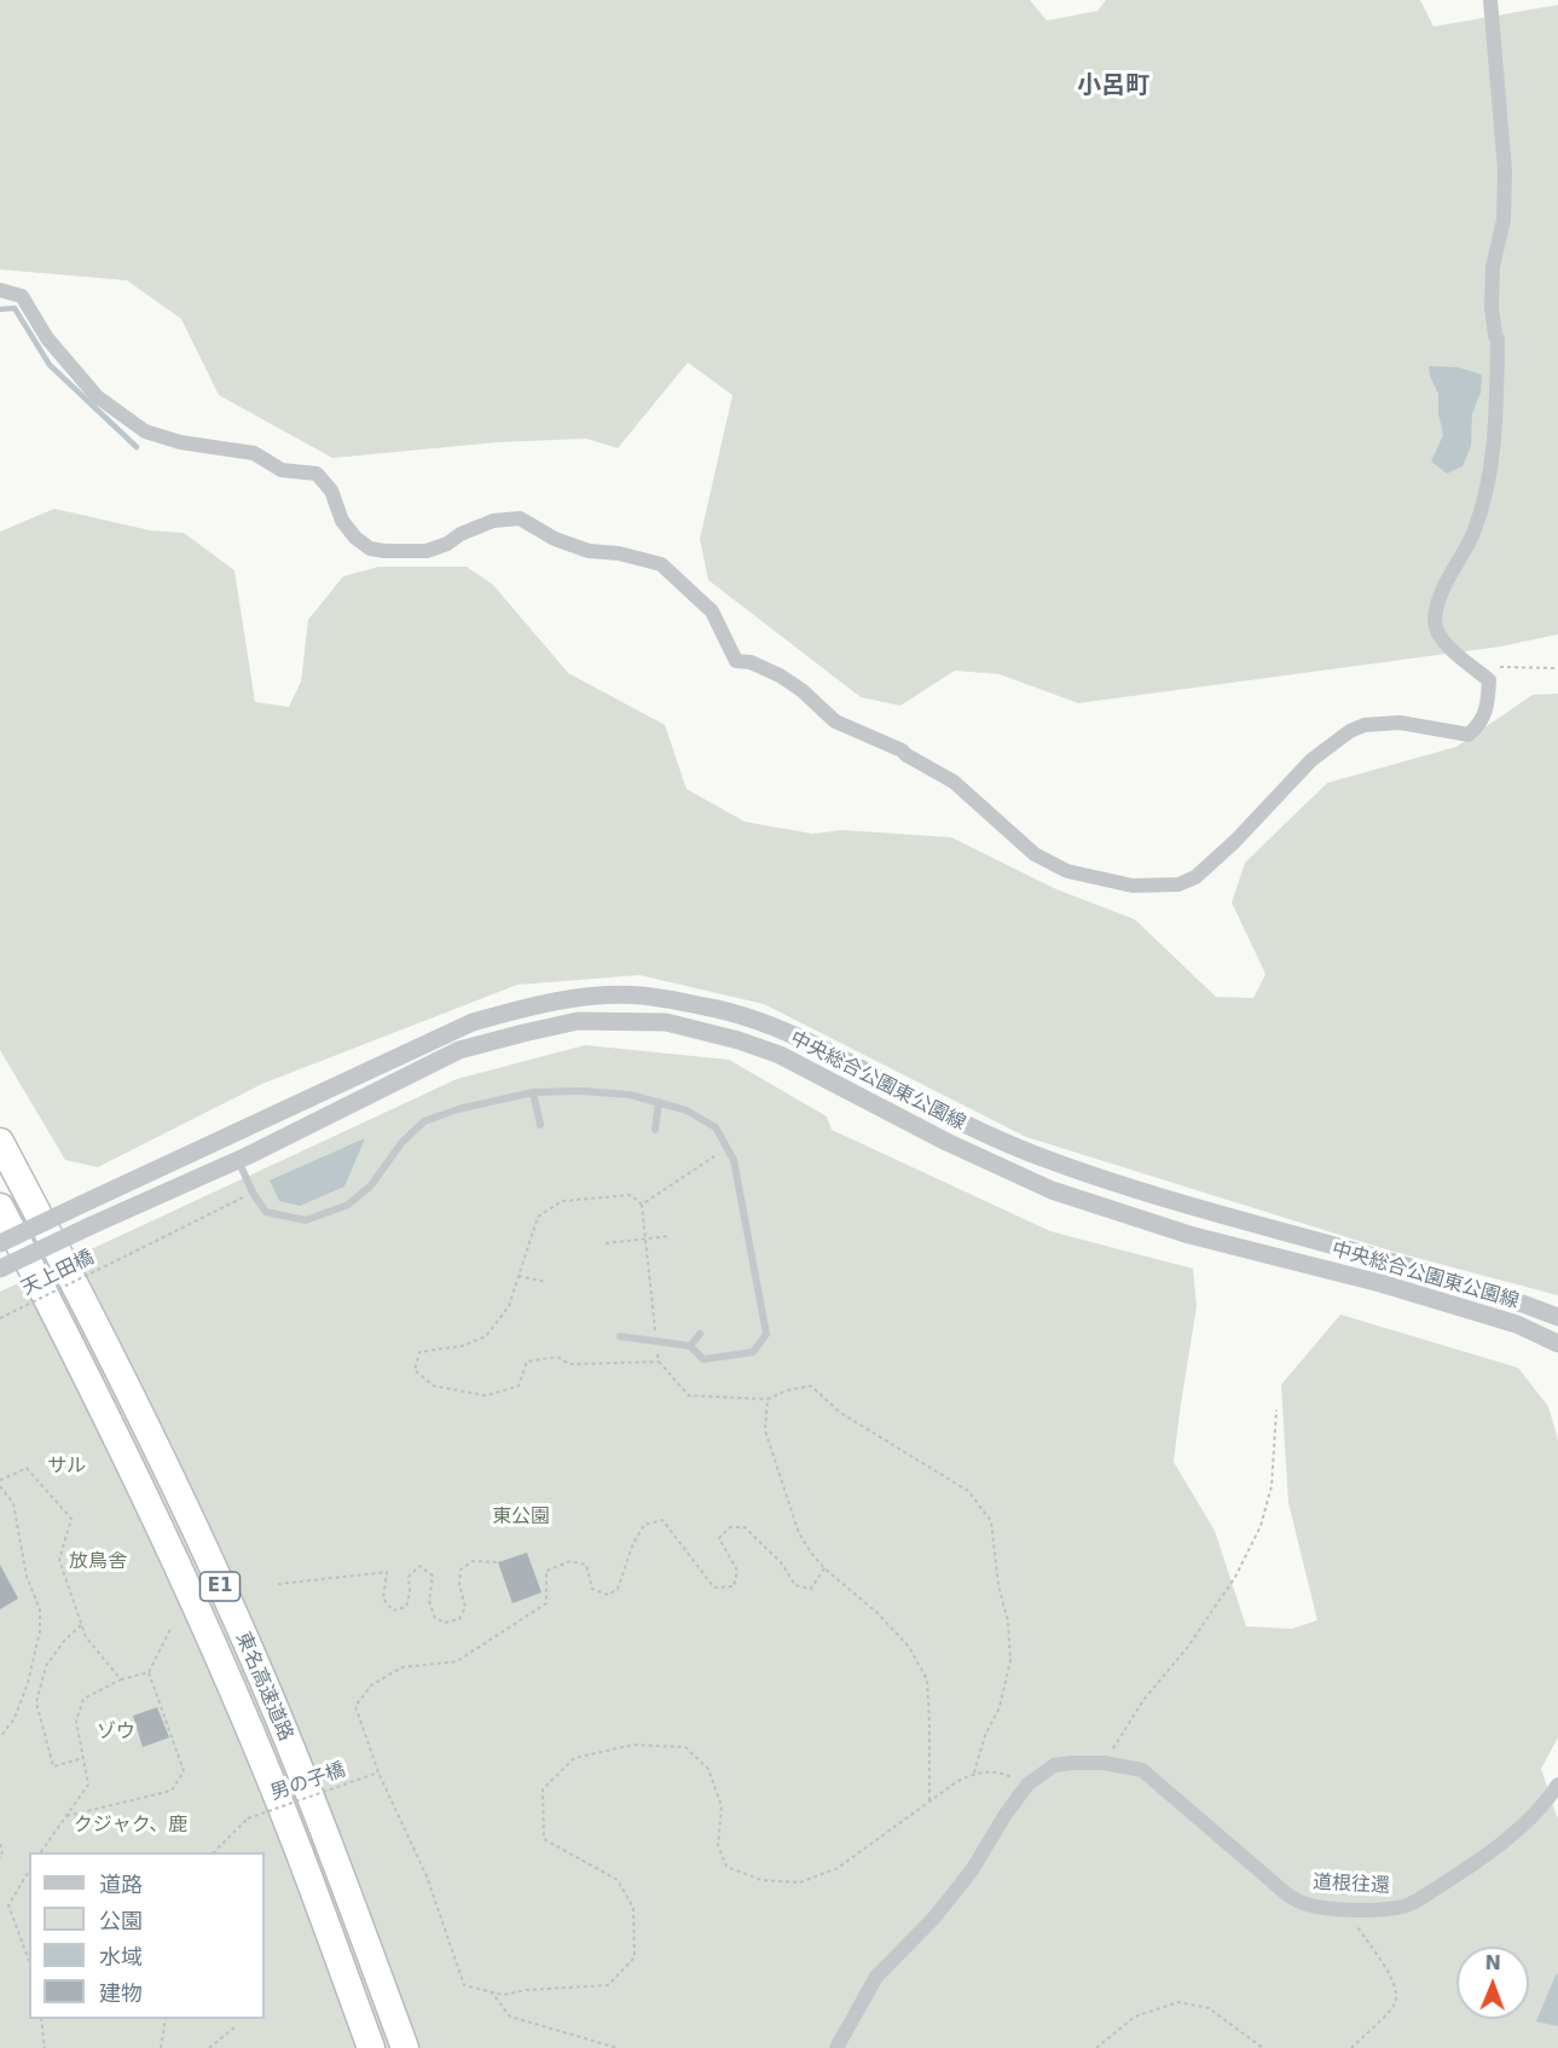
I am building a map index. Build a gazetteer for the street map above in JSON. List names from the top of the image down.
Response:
{
  "streets": {
    "highway": ["E1", "東名高速道路"],
    "street": ["中央総合公園東公園線", "道根往還"],
    "path": ["天上田橋", "男の子橋"]
  },
  "districts": ["小呂町"],
  "parks": [
    "サル",
    "東公園",
    "放鳥舎",
    "ゾウ",
    "クジャク、鹿"
  ],
  "legend": [
    "道路",
    "公園",
    "水域",
    "建物"
  ],
  "north": "top"
}
